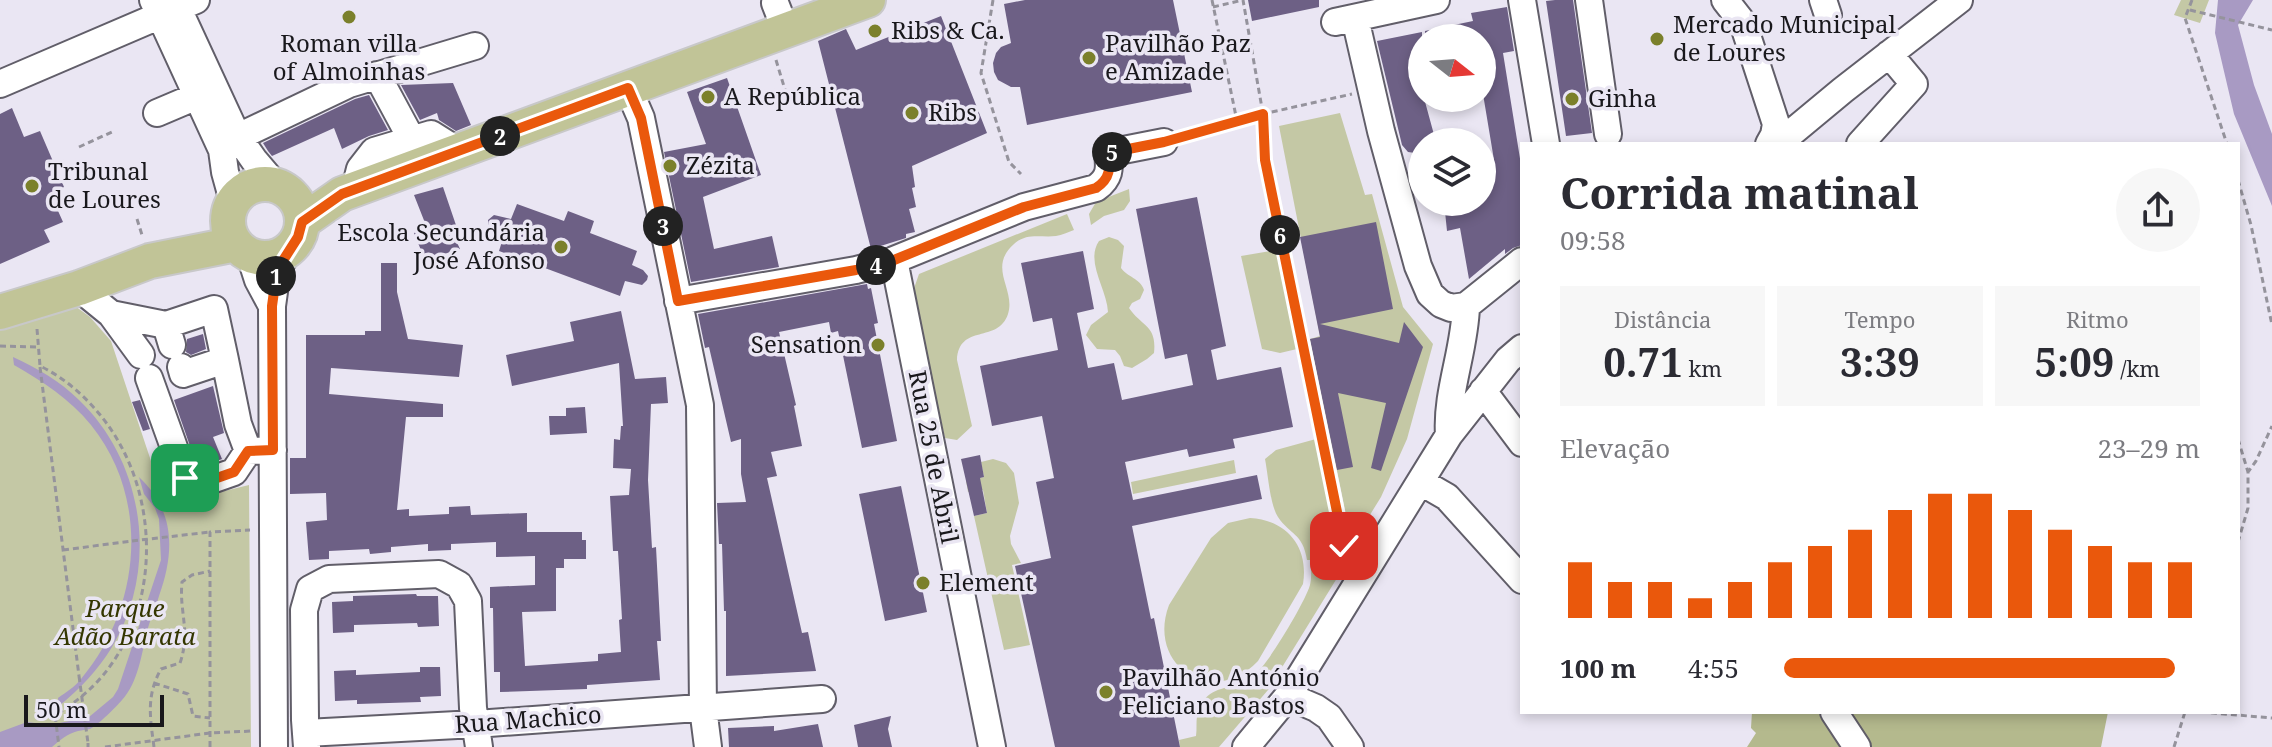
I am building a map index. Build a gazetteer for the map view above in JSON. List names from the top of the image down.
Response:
{
  "streets": {
    "street": ["Rua 25 de Abril", "Rua Machico"]
  },
  "parks": ["Parque Adão Barata"],
  "places": [
    "Roman villa of Almoinhas",
    "Ribs & Ca.",
    "Mercado Municipal de Loures",
    "Pavilhão Paz e Amizade",
    "A República",
    "Ginha",
    "Ribs",
    "Zézita",
    "Tribunal de Loures",
    "Escola Secundária José Afonso",
    "Sensation",
    "Element",
    "Pavilhão António Feliciano Bastos"
  ],
  "scale_bar": "50 m",
  "north": "right",
  "page": {
    "pins": [
      "2",
      "5",
      "3",
      "6",
      "4",
      "1"
    ],
    "heading": ["Corrida matinal", "09:58"],
    "stats": [
      ["Distância", "0.71 km"],
      ["Tempo", "3:39"],
      ["Ritmo", "5:09 /km"]
    ],
    "chart": ["Elevação", "23–29 m"],
    "list": [
      {
        "name": "100 m",
        "note": "4:55"
      }
    ],
    "scale": "50 m"
  }
}
